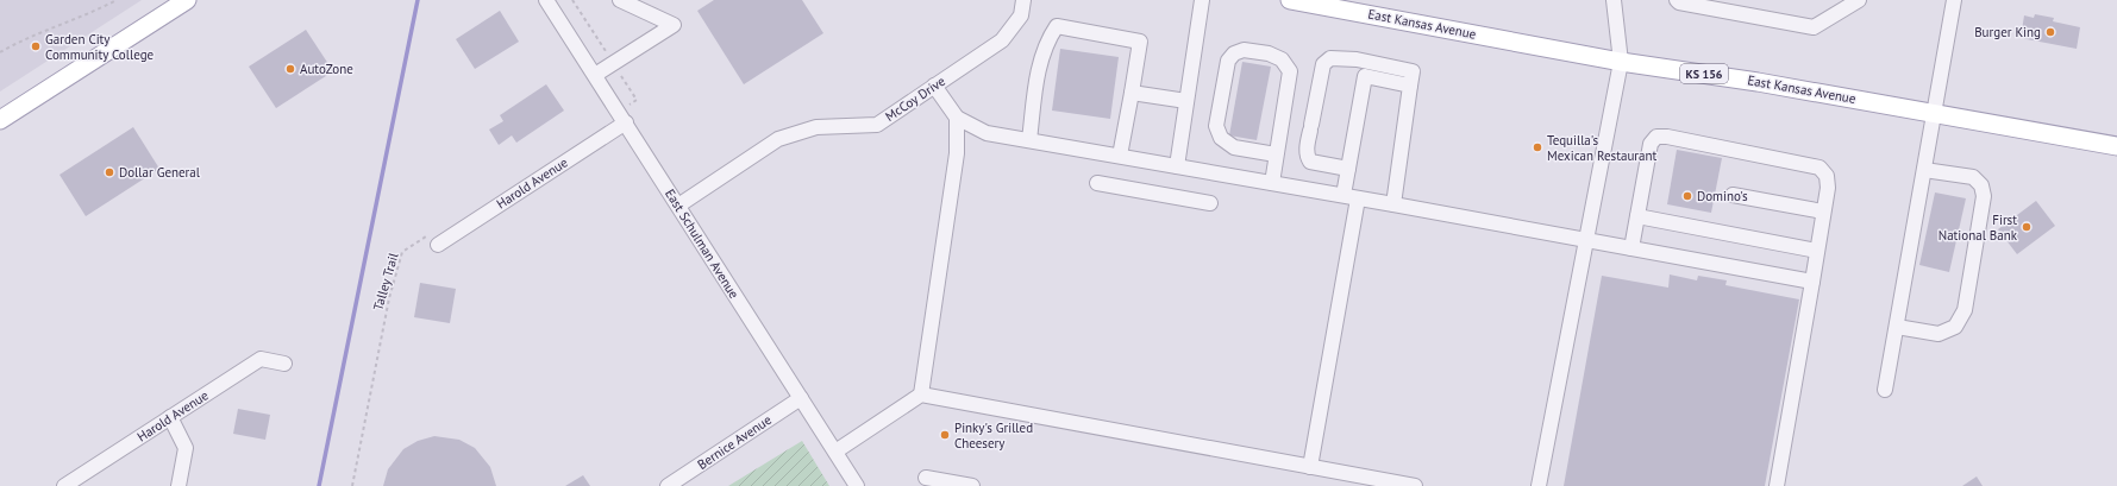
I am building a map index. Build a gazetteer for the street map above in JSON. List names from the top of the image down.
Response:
{
  "streets": {
    "main road": ["East Kansas Avenue", "KS 156"],
    "street": [
      "McCoy Drive",
      "Harold Avenue",
      "East Schulman Avenue",
      "Bernice Avenue"
    ],
    "path": ["Talley Trail"]
  },
  "crossings": [
    ["McCoy Drive", "East Schulman Avenue"],
    ["Harold Avenue", "East Schulman Avenue"],
    ["Harold Avenue", "Talley Trail"],
    ["East Schulman Avenue", "Bernice Avenue"]
  ],
  "places": [
    "Burger King",
    "Garden City Community College",
    "AutoZone",
    "Tequilla's Mexican Restaurant",
    "Dollar General",
    "Domino's",
    "First National Bank",
    "Pinky's Grilled Cheesery"
  ]
}
